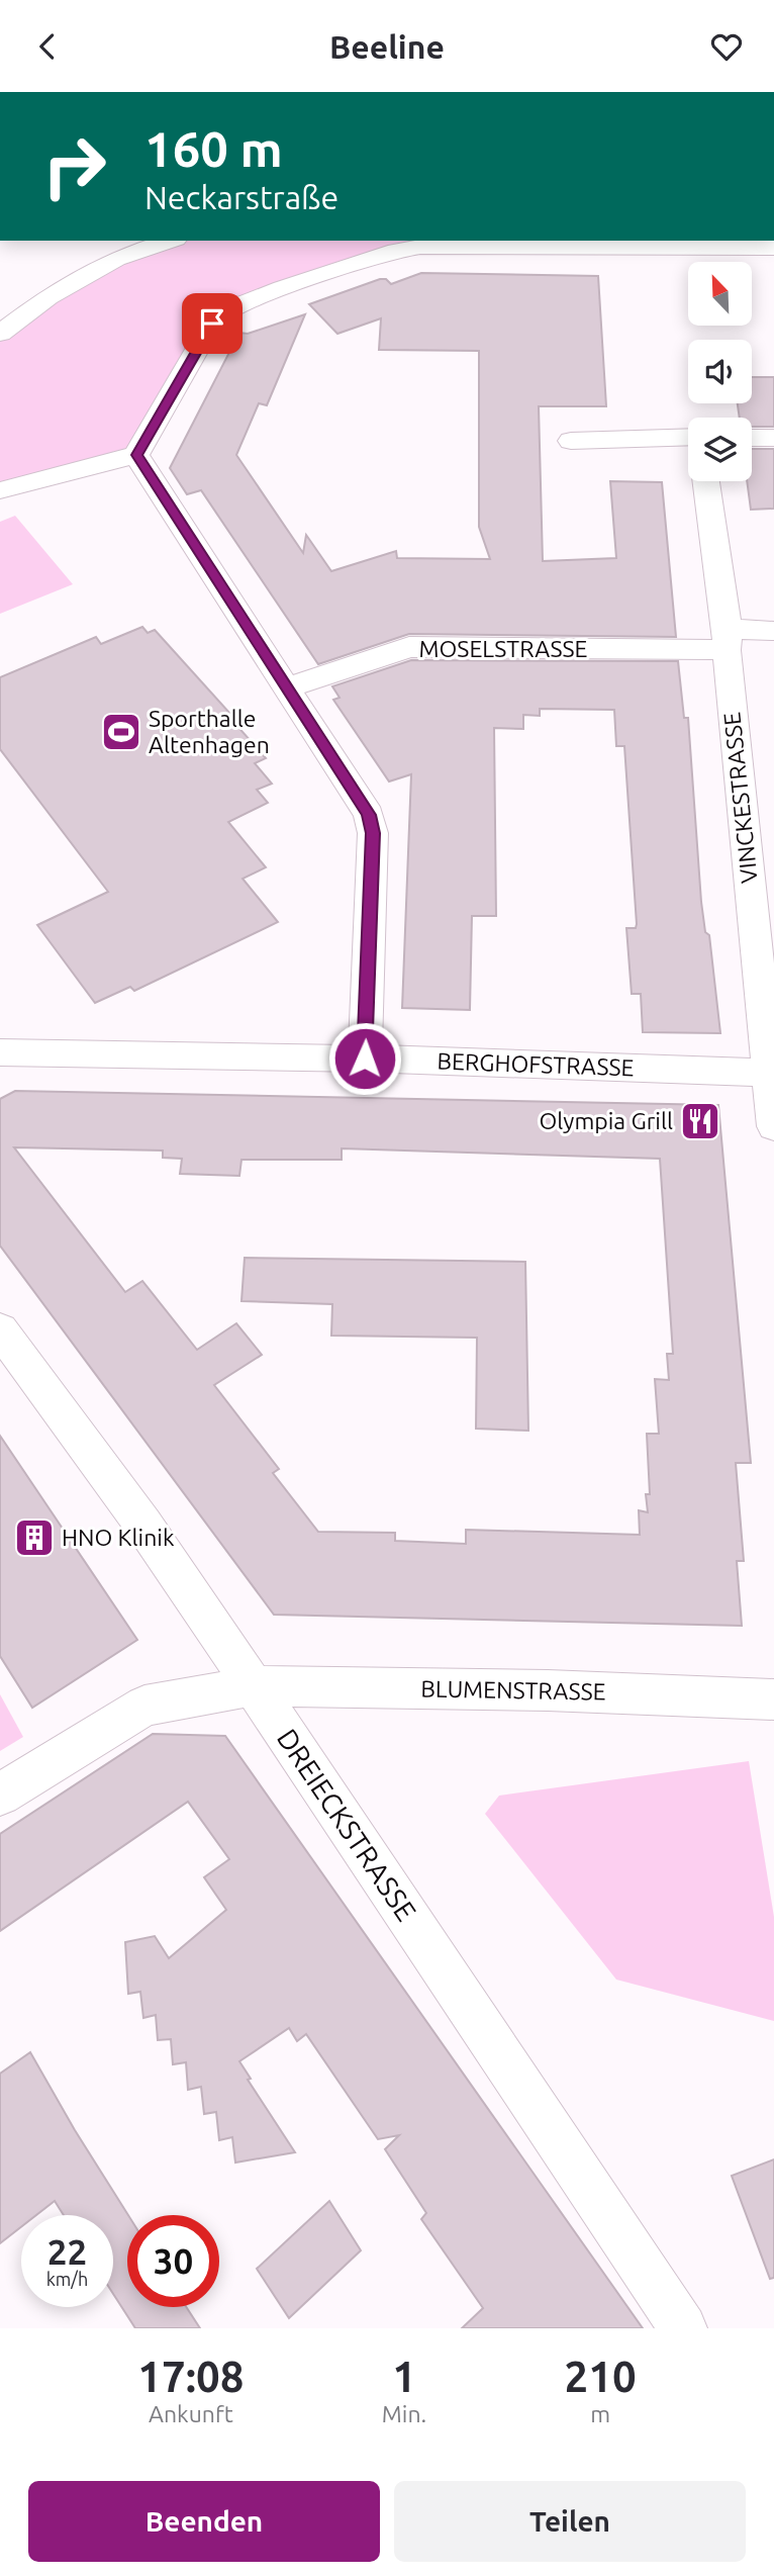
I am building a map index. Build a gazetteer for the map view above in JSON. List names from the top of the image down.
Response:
{
  "streets": {
    "street": [
      "MOSELSTRASSE",
      "VINCKESTRASSE",
      "BERGHOFSTRASSE",
      "BLUMENSTRASSE",
      "DREIECKSTRASSE"
    ]
  },
  "crossings": [
    ["MOSELSTRASSE", "VINCKESTRASSE"],
    ["VINCKESTRASSE", "BERGHOFSTRASSE"],
    ["BLUMENSTRASSE", "DREIECKSTRASSE"]
  ],
  "places": {
    "sports": ["Sporthalle Altenhagen"],
    "restaurant": ["Olympia Grill"],
    "building": ["HNO Klinik"]
  },
  "north": "top left",
  "page": {
    "header": "Beeline",
    "turn": ["160 m", "Neckarstraße"],
    "speed": "22 km/h",
    "limit": "30",
    "eta": [
      "17:08",
      "Ankunft",
      "1",
      "Min.",
      "210",
      "m"
    ],
    "buttons": ["Beenden", "Teilen"]
  }
}
